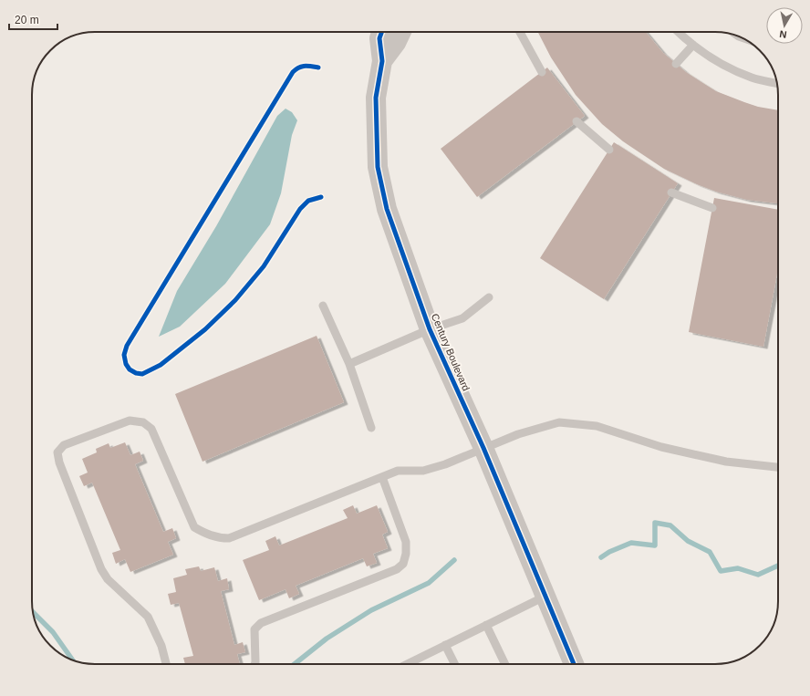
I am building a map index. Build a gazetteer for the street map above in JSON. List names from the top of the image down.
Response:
{
  "streets": {
    "street": ["Century Boulevard"]
  },
  "scale_bar": "20 m",
  "north": "bottom"
}
